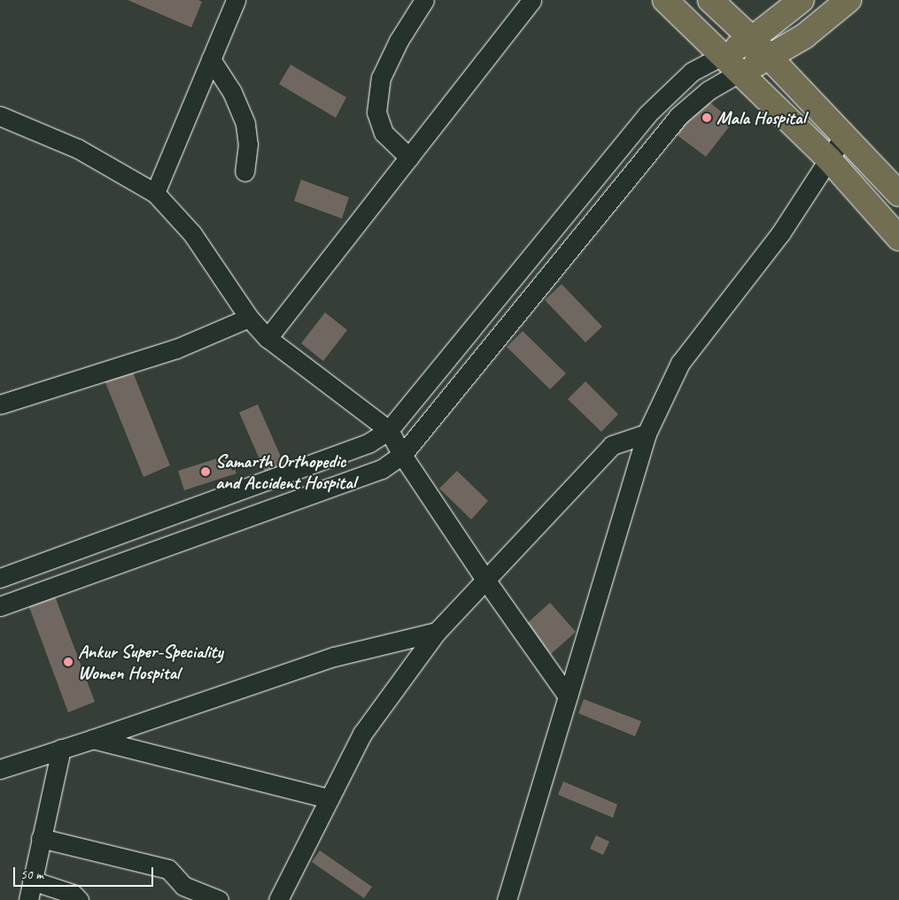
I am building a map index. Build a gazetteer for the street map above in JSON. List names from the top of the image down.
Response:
{
  "places": ["Mala Hospital", "Samarth Orthopedic and Accident Hospital", "Ankur Super-Speciality Women Hospital"],
  "scale_bar": "50 m"
}
